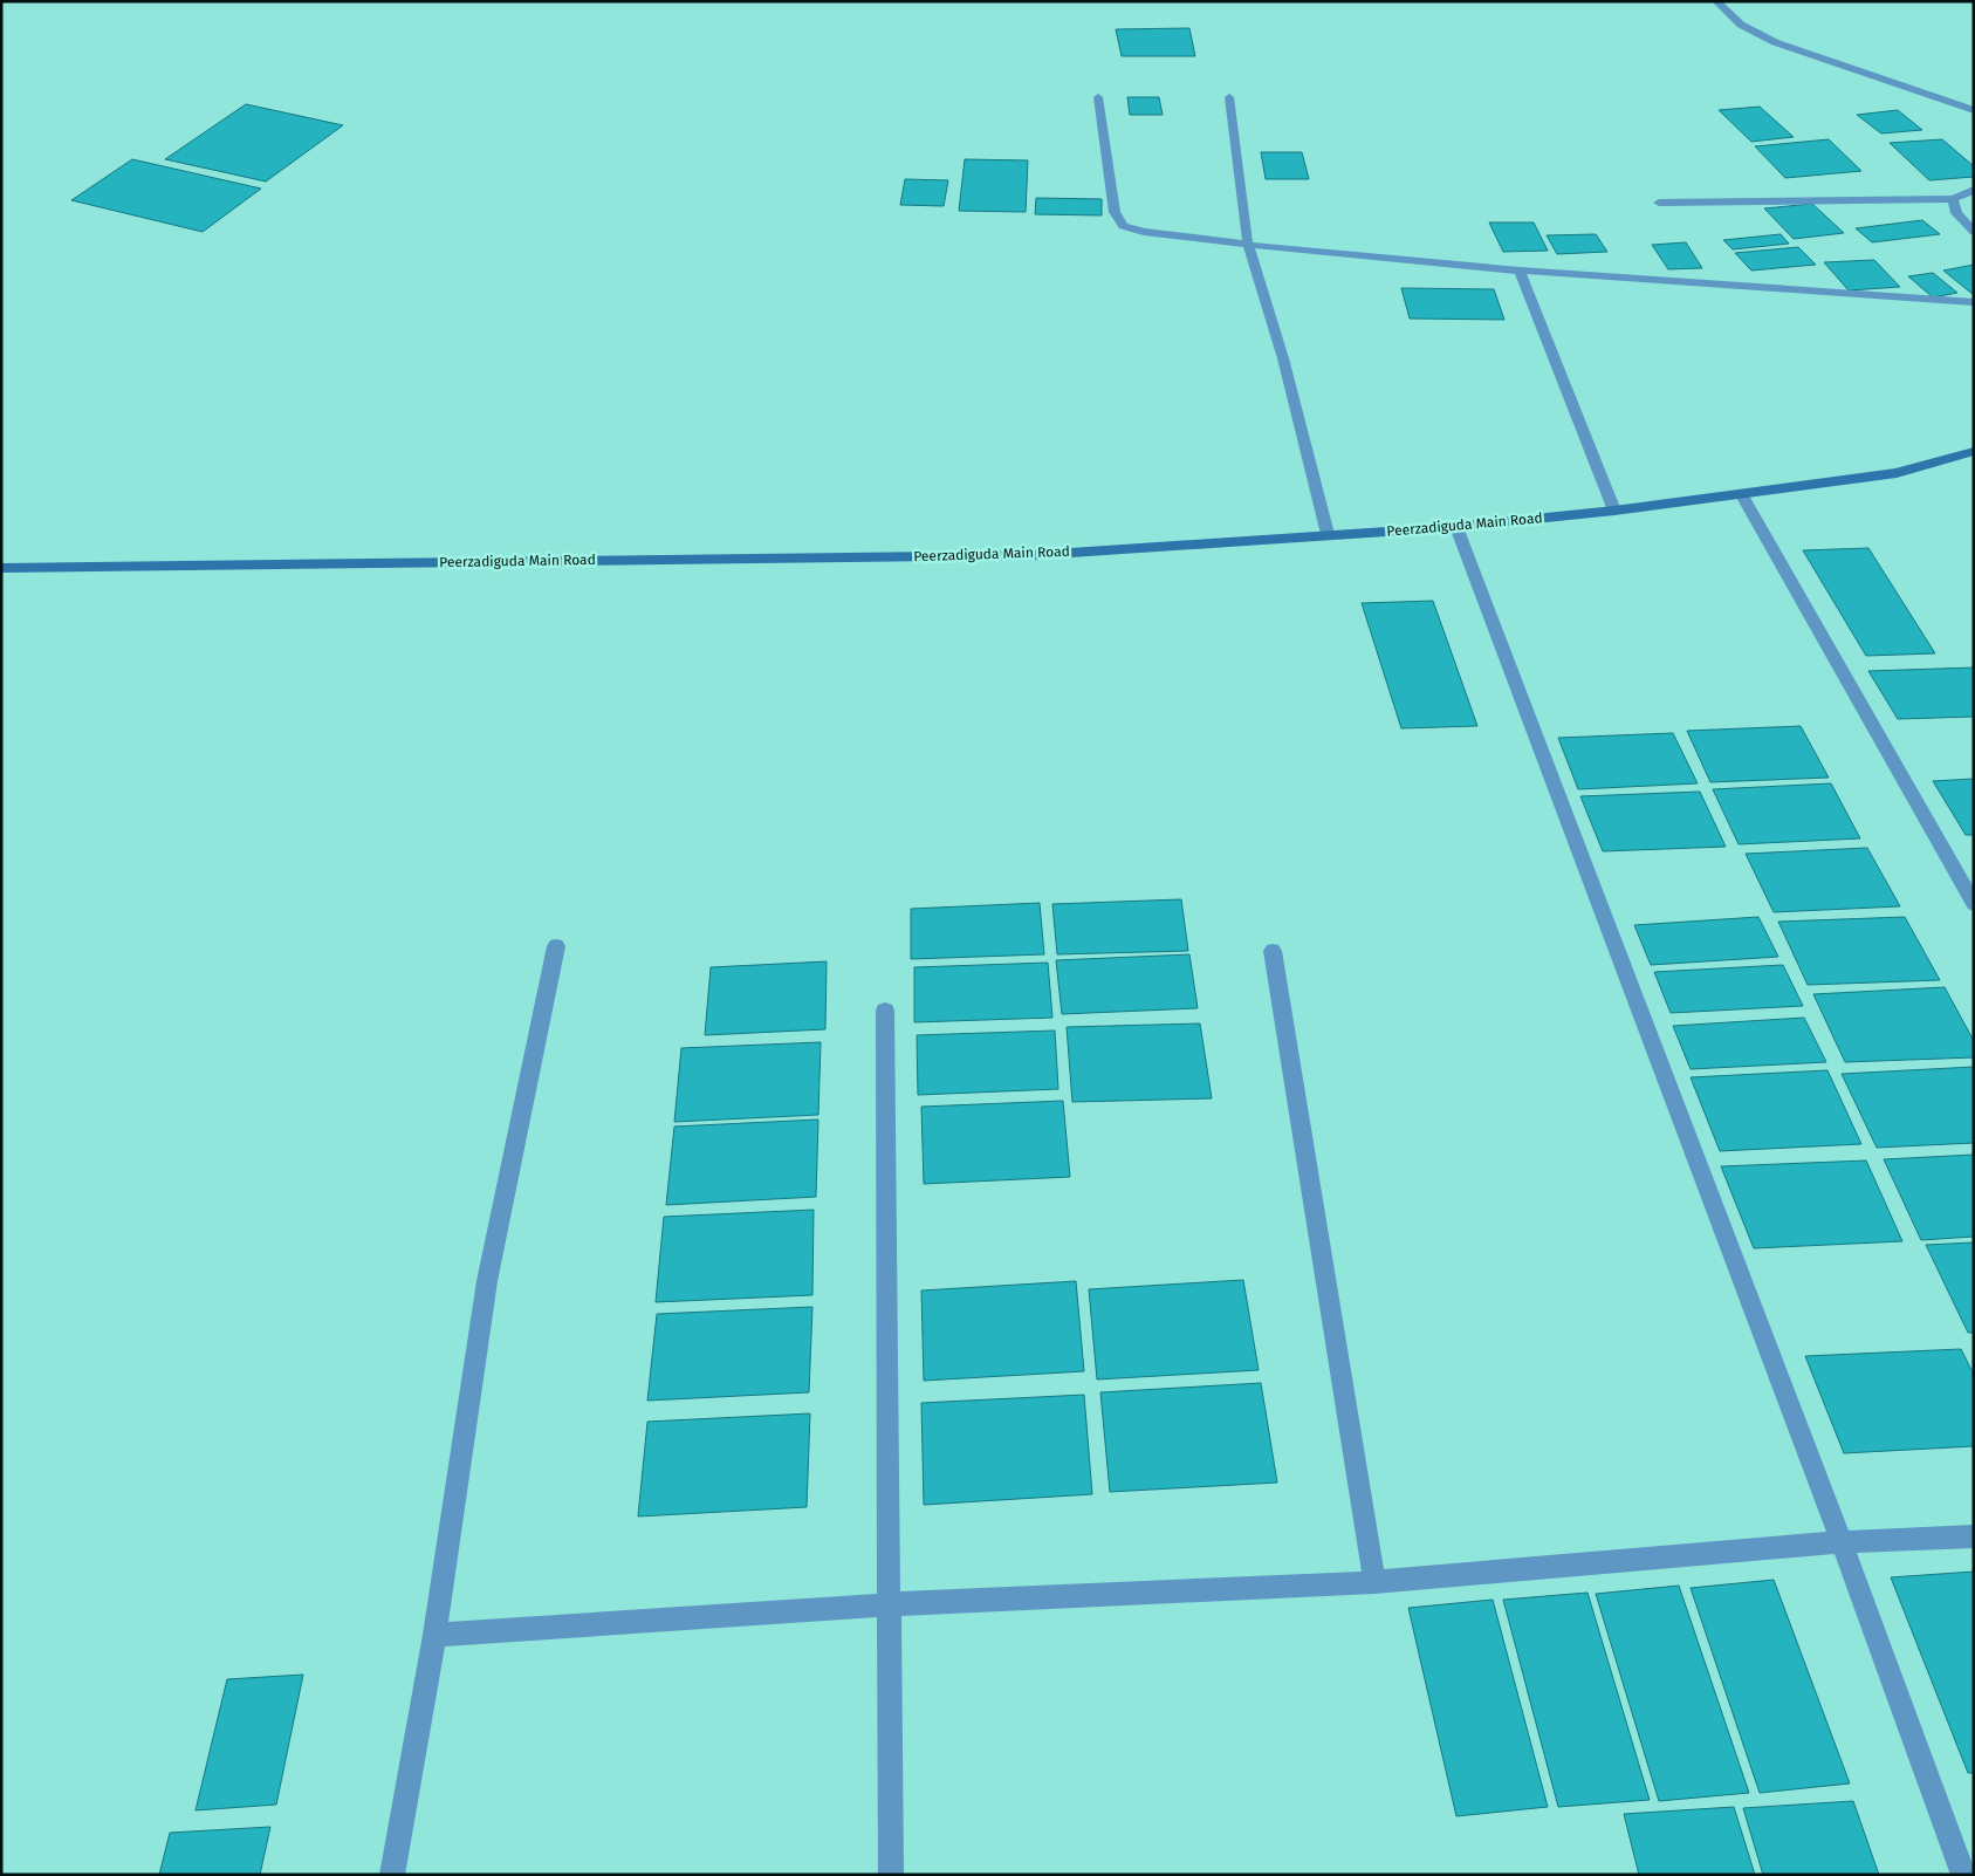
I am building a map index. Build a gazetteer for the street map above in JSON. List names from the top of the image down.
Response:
{
  "streets": {
    "street": ["Peerzadiguda Main Road"]
  }
}
